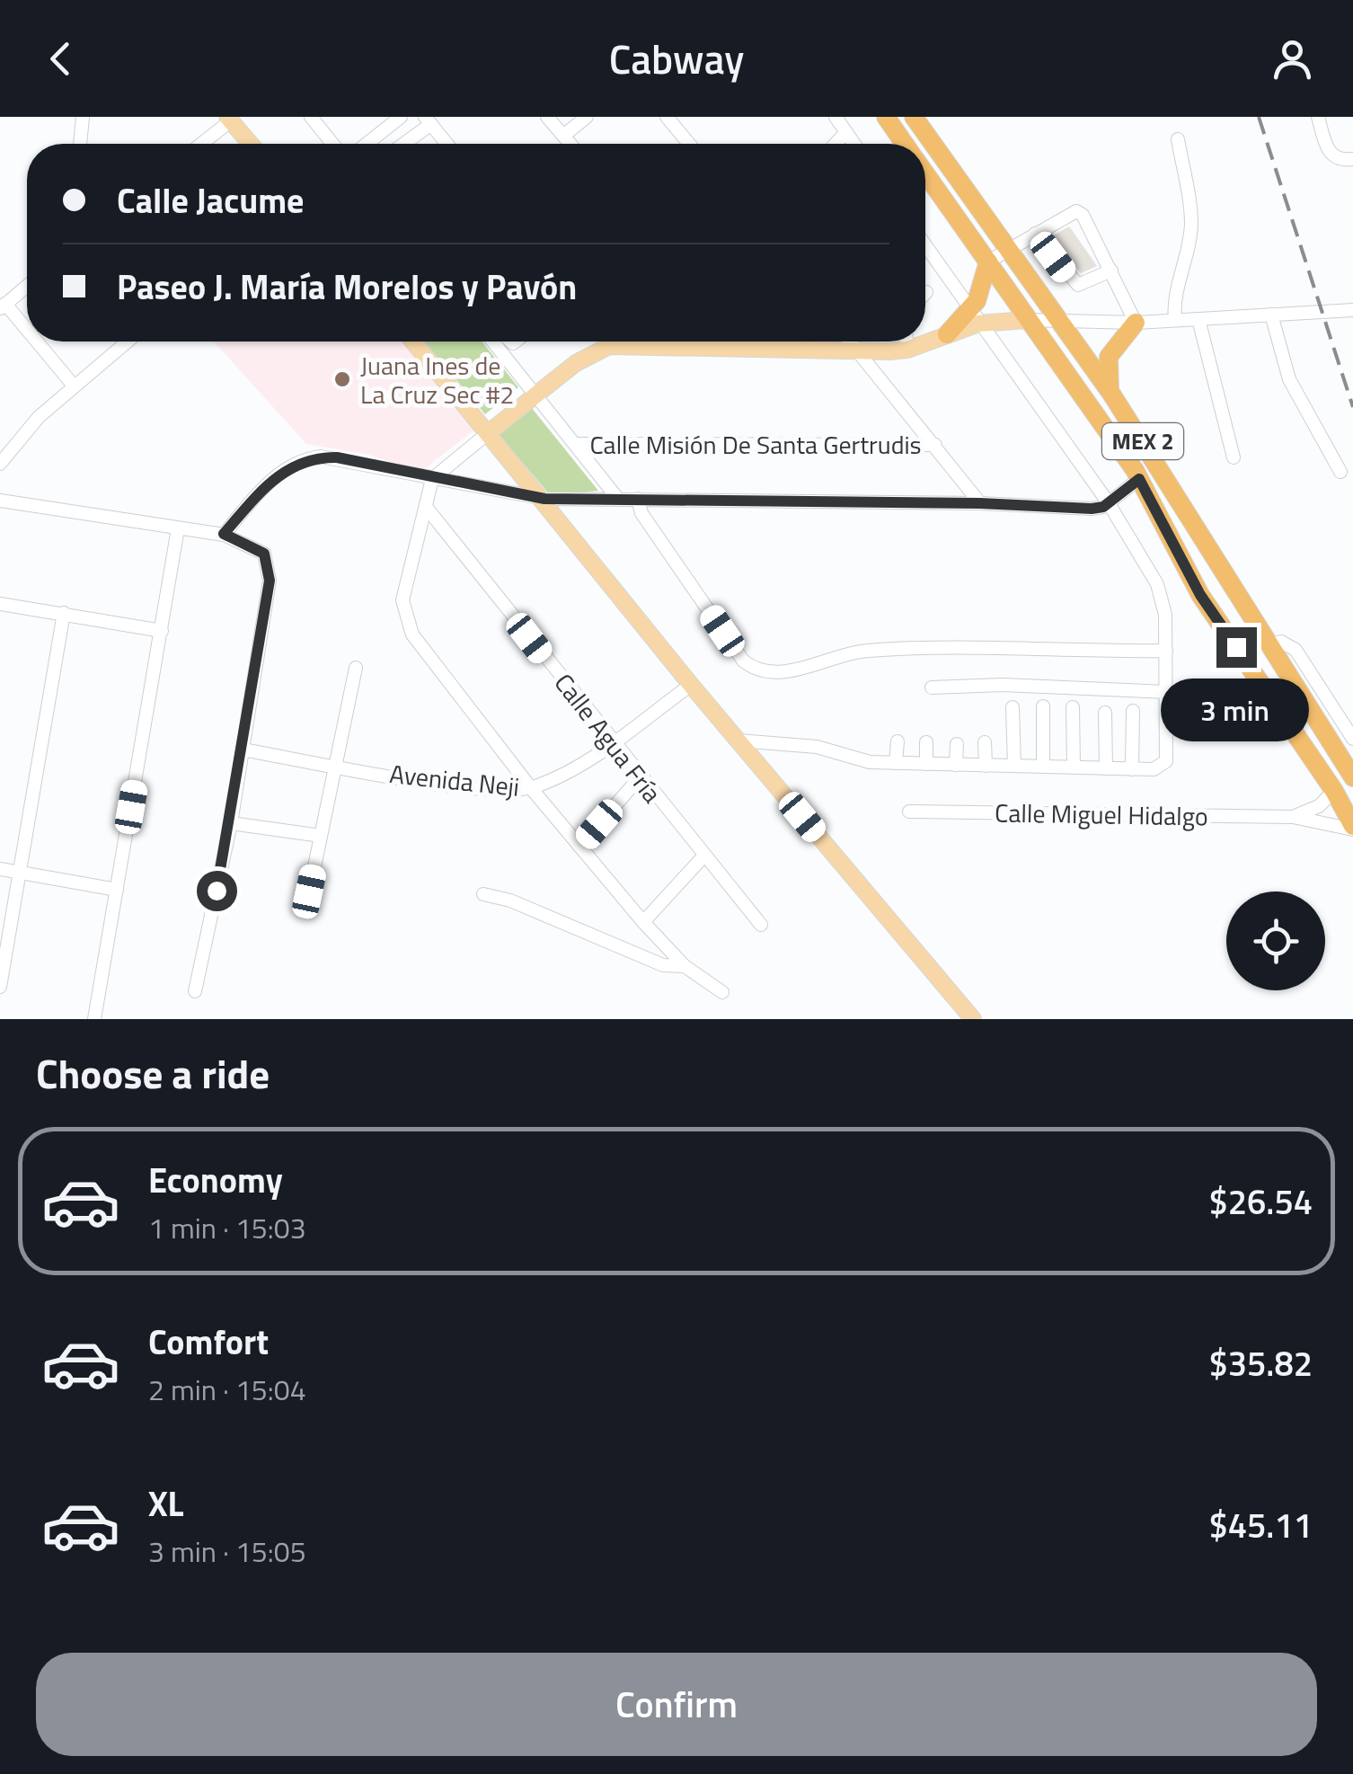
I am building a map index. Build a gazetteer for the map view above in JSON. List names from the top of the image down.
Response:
{
  "streets": {
    "highway": ["MEX 2"],
    "street": [
      "Calle Misión De Santa Gertrudis",
      "Calle Agua Fría",
      "Avenida Neji",
      "Calle Miguel Hidalgo"
    ]
  },
  "crossings": [
    ["MEX 2", "Calle Miguel Hidalgo"],
    ["Calle Agua Fría", "Avenida Neji"]
  ],
  "places": ["Juana Ines de La Cruz Sec #2"],
  "page": {
    "header": "Cabway",
    "banner": ["Calle Jacume", "Paseo J. María Morelos y Pavón"],
    "bubble": "3 min",
    "heading": "Choose a ride",
    "list": [
      {
        "name": "Economy",
        "note": "1 min · 15:03",
        "value": "$26.54"
      },
      {
        "name": "Comfort",
        "note": "2 min · 15:04",
        "value": "$35.82"
      },
      {
        "name": "XL",
        "note": "3 min · 15:05",
        "value": "$45.11"
      }
    ],
    "buttons": "Confirm"
  }
}
